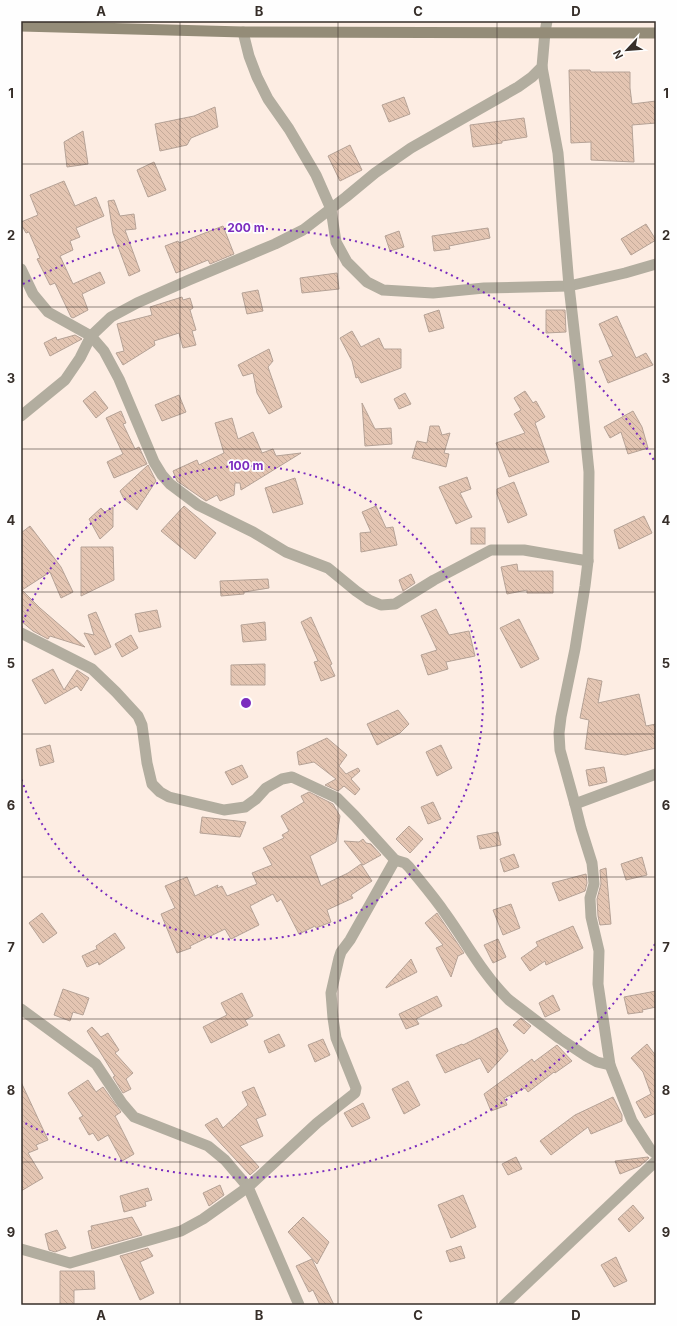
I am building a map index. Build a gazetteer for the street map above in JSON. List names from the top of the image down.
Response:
{
  "north": "bottom left",
  "grid": {
    "columns": [
      "A",
      "B",
      "C",
      "D"
    ],
    "rows": [
      "1",
      "2",
      "3",
      "4",
      "5",
      "6",
      "7",
      "8",
      "9"
    ]
  },
  "rings": ["200 m", "100 m"]
}
